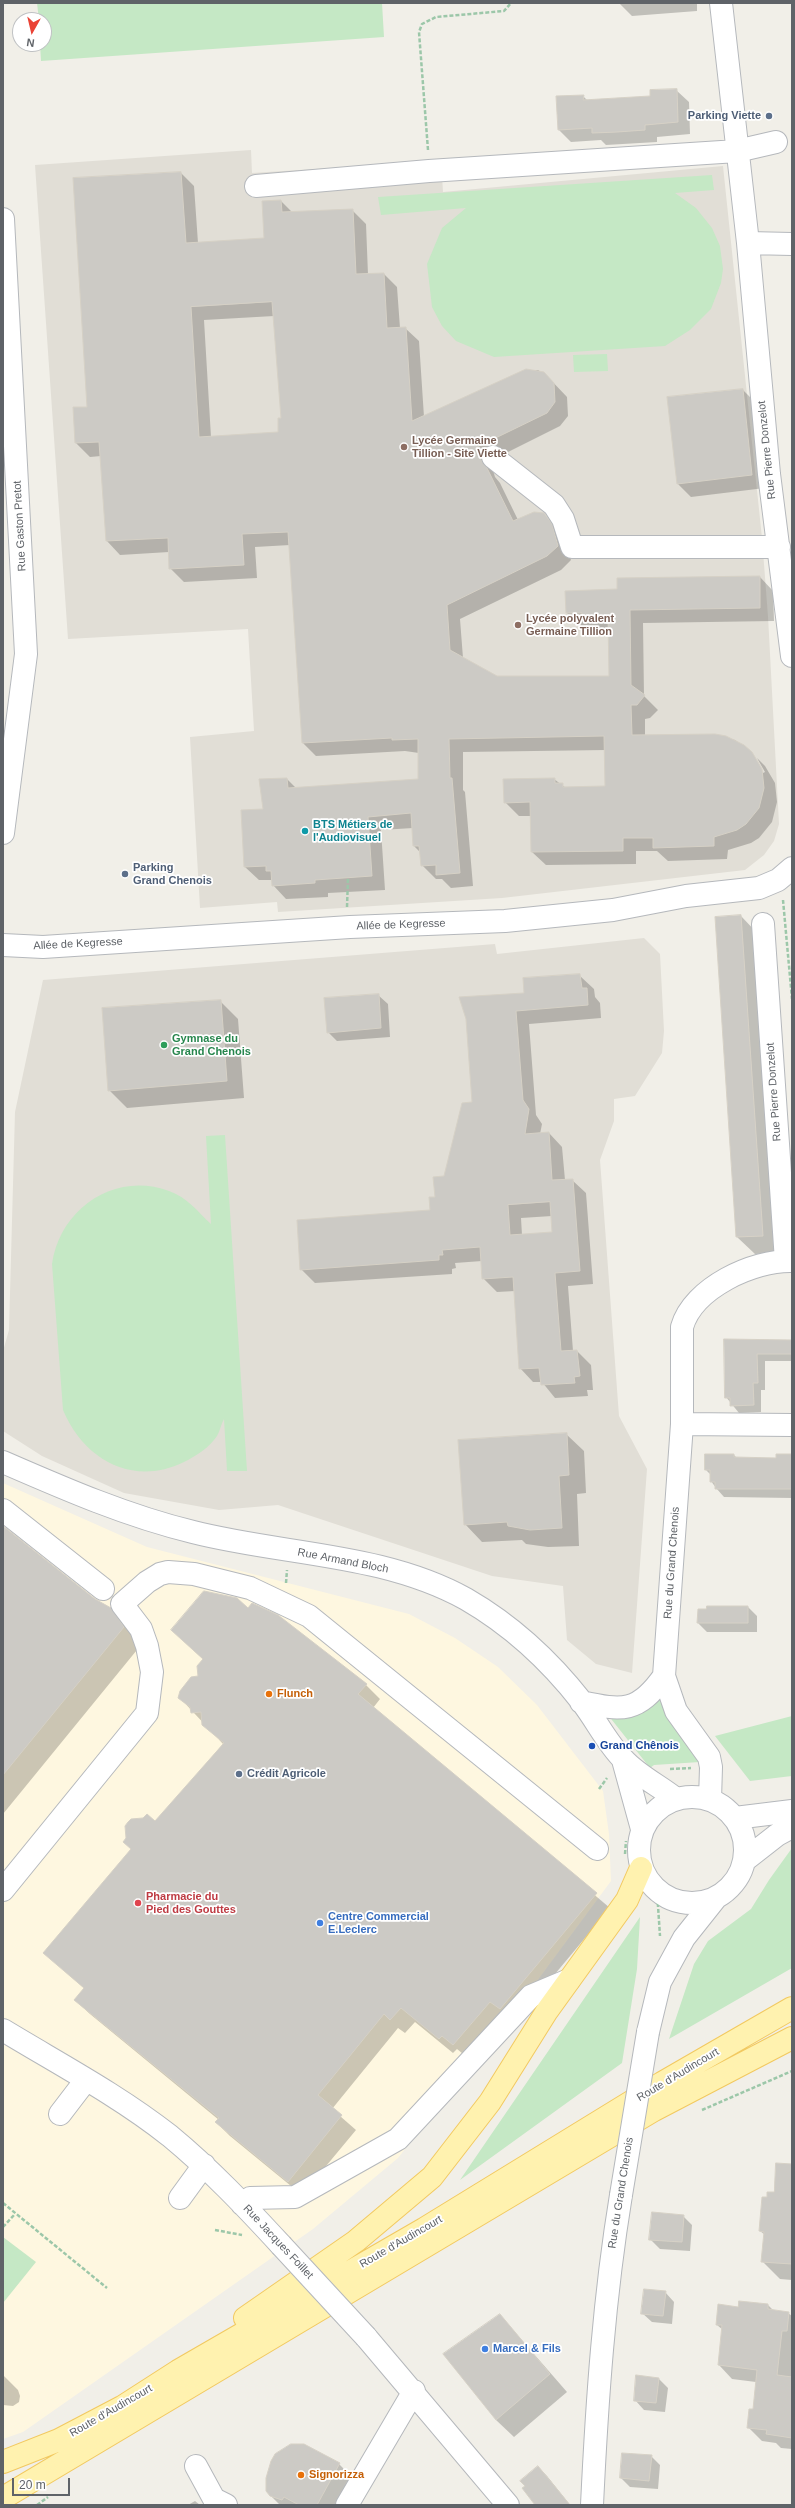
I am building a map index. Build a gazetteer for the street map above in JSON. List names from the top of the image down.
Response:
{
  "streets": {
    "main road": ["Route d'Audincourt"],
    "street": [
      "Rue Pierre Donzelot",
      "Rue Gaston Pretot",
      "Allée de Kegresse",
      "Rue Armand Bloch",
      "Rue du Grand Chenois",
      "Rue Jacques Foillet"
    ]
  },
  "crossings": [
    ["Rue Pierre Donzelot", "Rue du Grand Chenois"],
    ["Rue Armand Bloch", "Rue du Grand Chenois"]
  ],
  "places": [
    "Parking Viette",
    "Lycée Germaine Tillion - Site Viette",
    "Lycée polyvalent Germaine Tillion",
    "BTS Métiers de l'Audiovisuel",
    "Parking Grand Chenois",
    "Gymnase du Grand Chenois",
    "Flunch",
    "Grand Chênois",
    "Crédit Agricole",
    "Pharmacie du Pied des Gouttes",
    "Centre Commercial E.Leclerc",
    "Marcel & Fils",
    "Signorizza"
  ],
  "scale_bar": "20 m",
  "north": "bottom"
}
